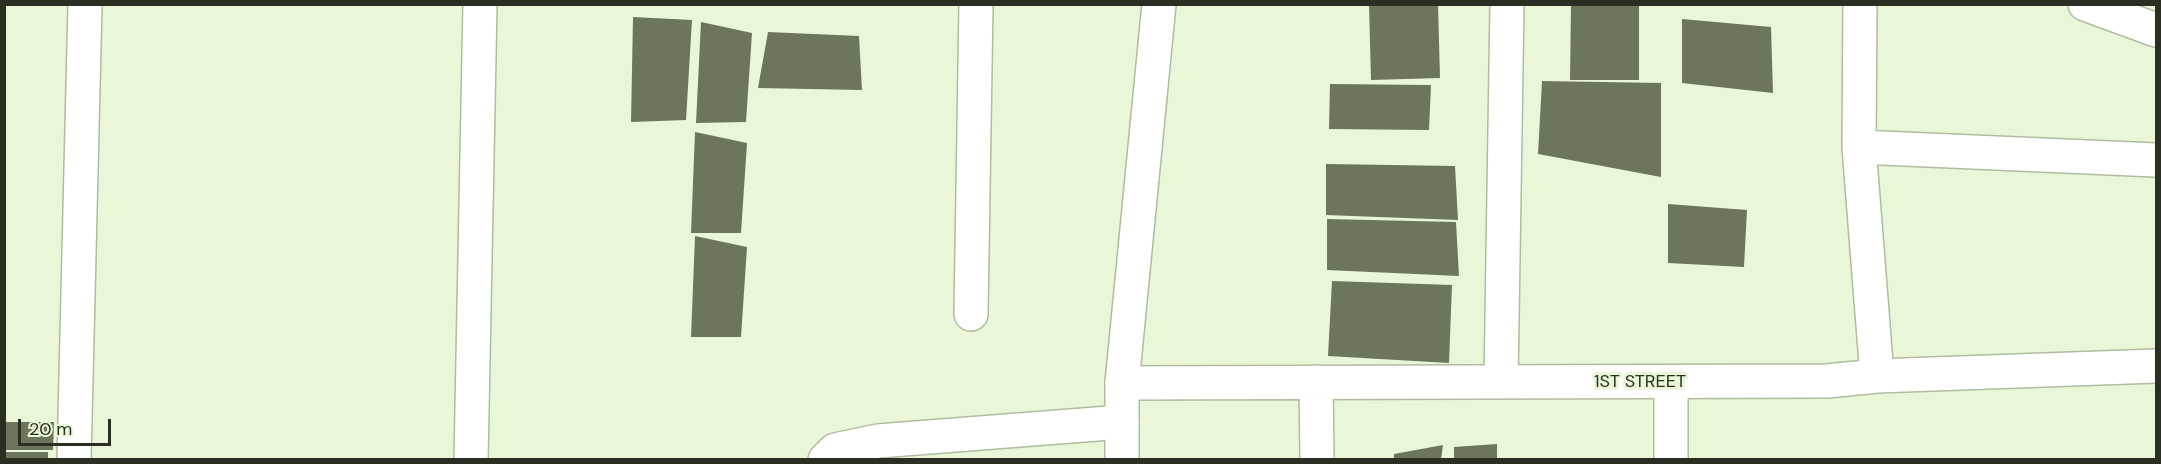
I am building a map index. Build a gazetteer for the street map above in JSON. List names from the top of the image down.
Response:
{
  "streets": {
    "street": ["1ST STREET"]
  },
  "scale_bar": "20 m"
}
